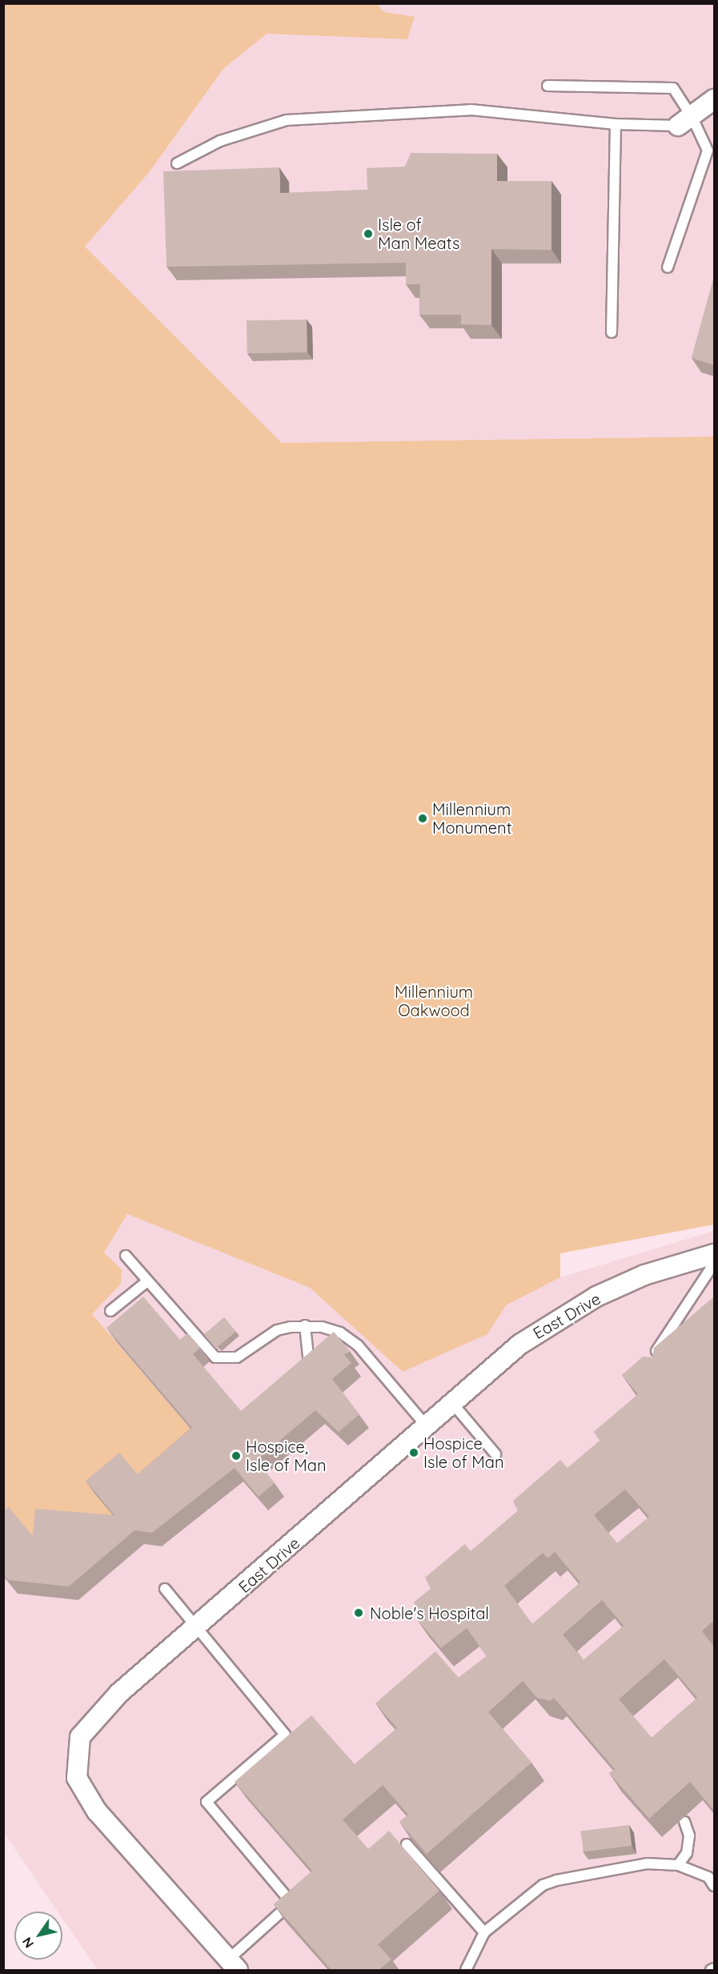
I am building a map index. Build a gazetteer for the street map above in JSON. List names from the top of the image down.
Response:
{
  "streets": {
    "street": ["East Drive"]
  },
  "parks": ["Millennium Oakwood"],
  "places": [
    "Isle of Man Meats",
    "Millennium Monument",
    "Hospice Isle of Man",
    "Hospice, Isle of Man",
    "Noble's Hospital"
  ],
  "north": "bottom left"
}
